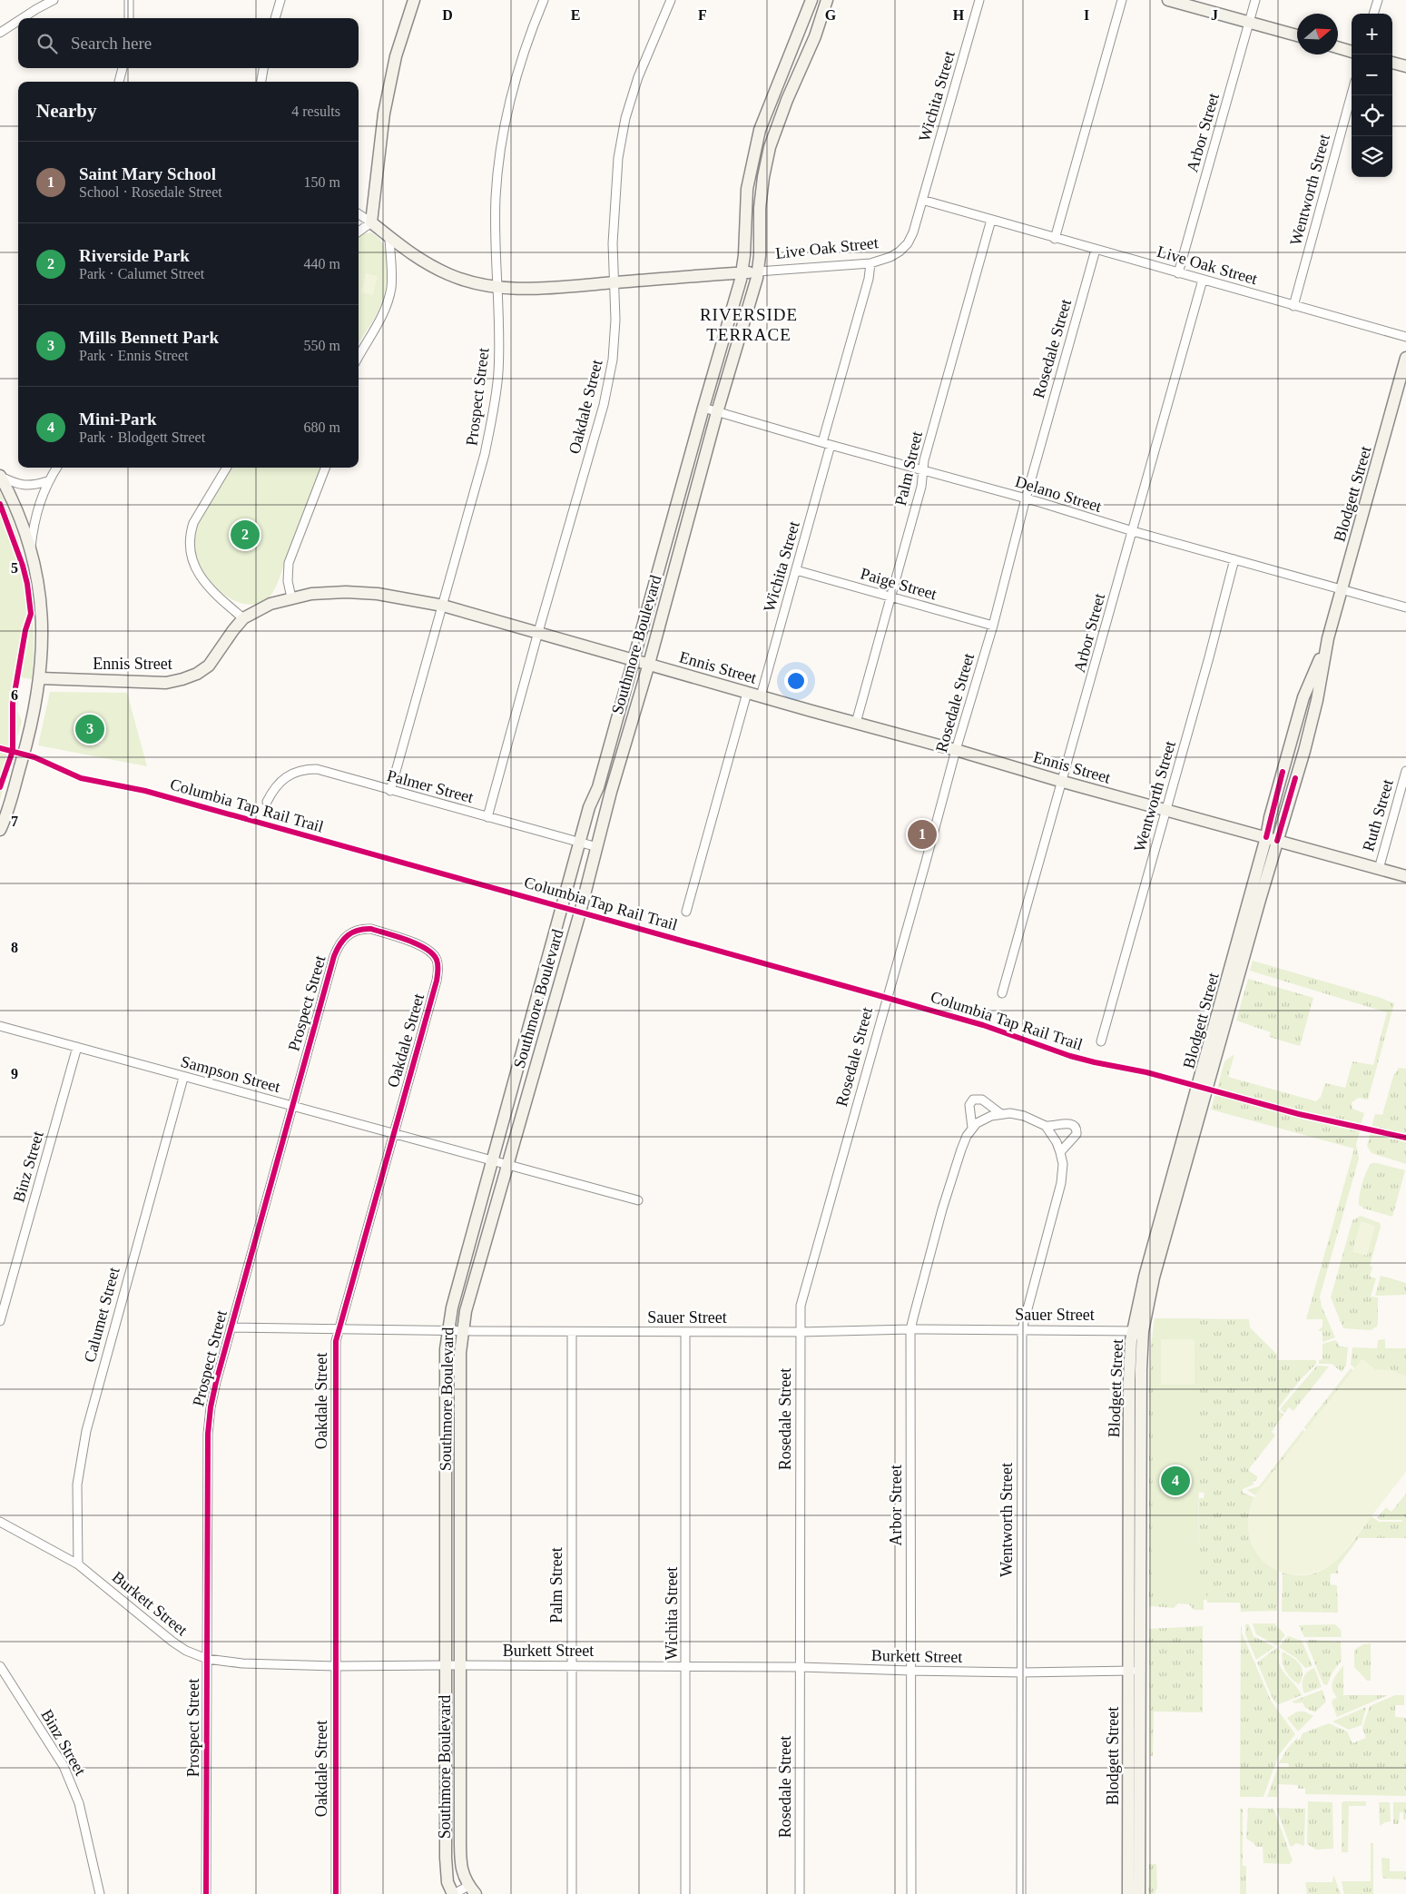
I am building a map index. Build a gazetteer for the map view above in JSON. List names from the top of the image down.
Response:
{
  "streets": {
    "street": [
      "Wichita Street",
      "Arbor Street",
      "Wentworth Street",
      "Live Oak Street",
      "Rosedale Street",
      "Prospect Street",
      "Oakdale Street",
      "Palm Street",
      "Delano Street",
      "Blodgett Street",
      "Paige Street",
      "Southmore Boulevard",
      "Ennis Street",
      "Palmer Street",
      "Ruth Street",
      "Sampson Street",
      "Binz Street",
      "Calumet Street",
      "Sauer Street",
      "Burkett Street"
    ],
    "cycle path": ["Columbia Tap Rail Trail"]
  },
  "crossings": [
    ["Wichita Street", "Live Oak Street"],
    ["Wichita Street", "Delano Street"],
    ["Wichita Street", "Paige Street"],
    ["Wichita Street", "Ennis Street"],
    ["Wichita Street", "Sauer Street"],
    ["Wichita Street", "Burkett Street"],
    ["Arbor Street", "Live Oak Street"],
    ["Arbor Street", "Delano Street"],
    ["Arbor Street", "Ennis Street"],
    ["Arbor Street", "Sauer Street"],
    ["Arbor Street", "Burkett Street"],
    ["Wentworth Street", "Live Oak Street"],
    ["Wentworth Street", "Delano Street"],
    ["Wentworth Street", "Ennis Street"],
    ["Wentworth Street", "Sauer Street"],
    ["Wentworth Street", "Burkett Street"],
    ["Live Oak Street", "Rosedale Street"],
    ["Live Oak Street", "Prospect Street"],
    ["Live Oak Street", "Oakdale Street"],
    ["Live Oak Street", "Palm Street"],
    ["Live Oak Street", "Southmore Boulevard"],
    ["Rosedale Street", "Delano Street"],
    ["Rosedale Street", "Paige Street"],
    ["Rosedale Street", "Ennis Street"],
    ["Rosedale Street", "Sauer Street"],
    ["Rosedale Street", "Burkett Street"],
    ["Prospect Street", "Oakdale Street"],
    ["Prospect Street", "Ennis Street"],
    ["Prospect Street", "Palmer Street"],
    ["Prospect Street", "Sampson Street"],
    ["Prospect Street", "Sauer Street"],
    ["Prospect Street", "Burkett Street"],
    ["Oakdale Street", "Ennis Street"],
    ["Oakdale Street", "Palmer Street"],
    ["Oakdale Street", "Sampson Street"],
    ["Oakdale Street", "Sauer Street"],
    ["Oakdale Street", "Burkett Street"],
    ["Palm Street", "Delano Street"],
    ["Palm Street", "Paige Street"],
    ["Palm Street", "Ennis Street"],
    ["Palm Street", "Sauer Street"],
    ["Palm Street", "Burkett Street"],
    ["Delano Street", "Blodgett Street"],
    ["Delano Street", "Southmore Boulevard"],
    ["Blodgett Street", "Ennis Street"],
    ["Blodgett Street", "Sauer Street"],
    ["Blodgett Street", "Burkett Street"],
    ["Southmore Boulevard", "Ennis Street"],
    ["Southmore Boulevard", "Palmer Street"],
    ["Southmore Boulevard", "Sampson Street"],
    ["Southmore Boulevard", "Sauer Street"],
    ["Southmore Boulevard", "Burkett Street"],
    ["Ennis Street", "Ruth Street"],
    ["Sampson Street", "Binz Street"],
    ["Sampson Street", "Calumet Street"],
    ["Calumet Street", "Burkett Street"]
  ],
  "districts": ["RIVERSIDE TERRACE"],
  "north": "right",
  "page": {
    "map_buttons": ["+", "−"],
    "search": "Search here",
    "heading": ["Nearby", "4 results"],
    "list": [
      {
        "mark": "1",
        "name": "Saint Mary School",
        "note": "School · Rosedale Street",
        "value": "150 m"
      },
      {
        "mark": "2",
        "name": "Riverside Park",
        "note": "Park · Calumet Street",
        "value": "440 m"
      },
      {
        "mark": "3",
        "name": "Mills Bennett Park",
        "note": "Park · Ennis Street",
        "value": "550 m"
      },
      {
        "mark": "4",
        "name": "Mini-Park",
        "note": "Park · Blodgett Street",
        "value": "680 m"
      }
    ],
    "pins": [
      "2",
      "3",
      "1",
      "4"
    ]
  },
  "grid": {
    "columns": [
      "D",
      "E",
      "F",
      "G",
      "H",
      "I",
      "J"
    ],
    "rows": [
      "5",
      "6",
      "7",
      "8",
      "9"
    ]
  }
}
